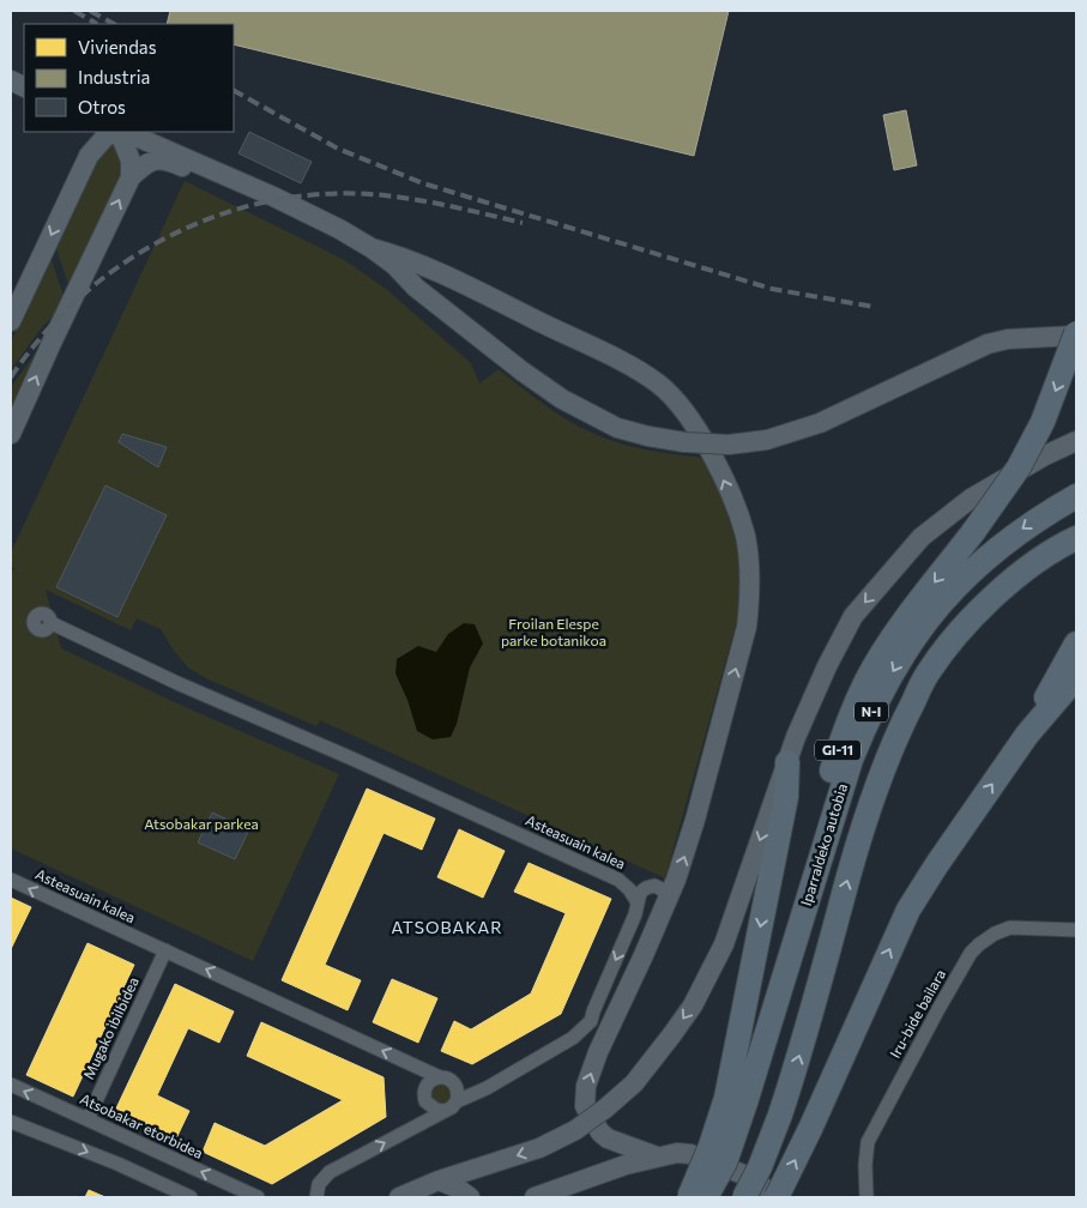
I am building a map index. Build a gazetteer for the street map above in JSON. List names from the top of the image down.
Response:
{
  "streets": {
    "highway": ["N-I", "GI-11", "Iparraldeko autobia"],
    "street": [
      "Asteasuain kalea",
      "Iru-bide bailara",
      "Mugako ibilbidea",
      "Atsobakar etorbidea"
    ]
  },
  "crossings": [
    ["GI-11", "Iparraldeko autobia"],
    ["Asteasuain kalea", "Mugako ibilbidea"],
    ["Mugako ibilbidea", "Atsobakar etorbidea"]
  ],
  "one_way": ["Asteasuain kalea"],
  "districts": ["ATSOBAKAR"],
  "parks": ["Froilan Elespe parke botanikoa", "Atsobakar parkea"],
  "legend": ["Viviendas", "Industria", "Otros"]
}
